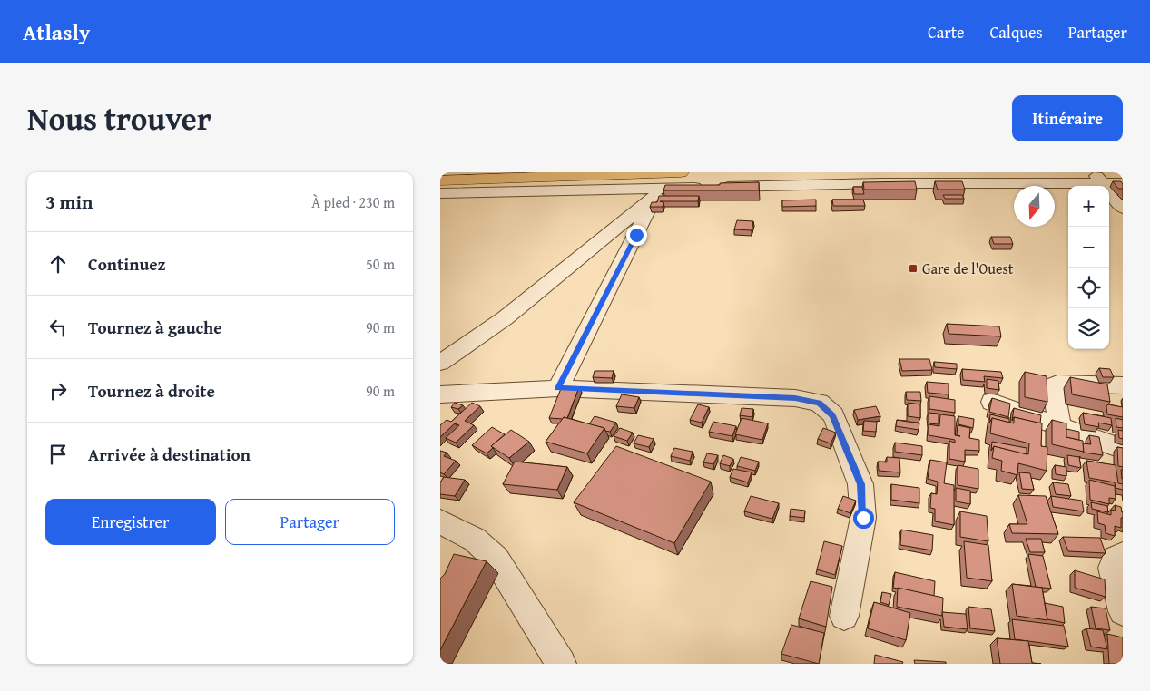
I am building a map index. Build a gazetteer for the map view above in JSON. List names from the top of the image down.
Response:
{
  "places": {
    "transit": ["Gare de l'Ouest"]
  },
  "north": "bottom",
  "page": {
    "header": "Atlasly",
    "nav": ["Carte", "Calques", "Partager"],
    "title": "Nous trouver",
    "buttons": [
      "Itinéraire",
      ["Enregistrer", "Partager"]
    ],
    "heading": ["3 min", "À pied · 230 m"],
    "map_buttons": ["+", "−"],
    "list": [
      ["Continuez", "50 m"],
      ["Tournez à gauche", "90 m"],
      ["Tournez à droite", "90 m"],
      "Arrivée à destination"
    ]
  }
}
